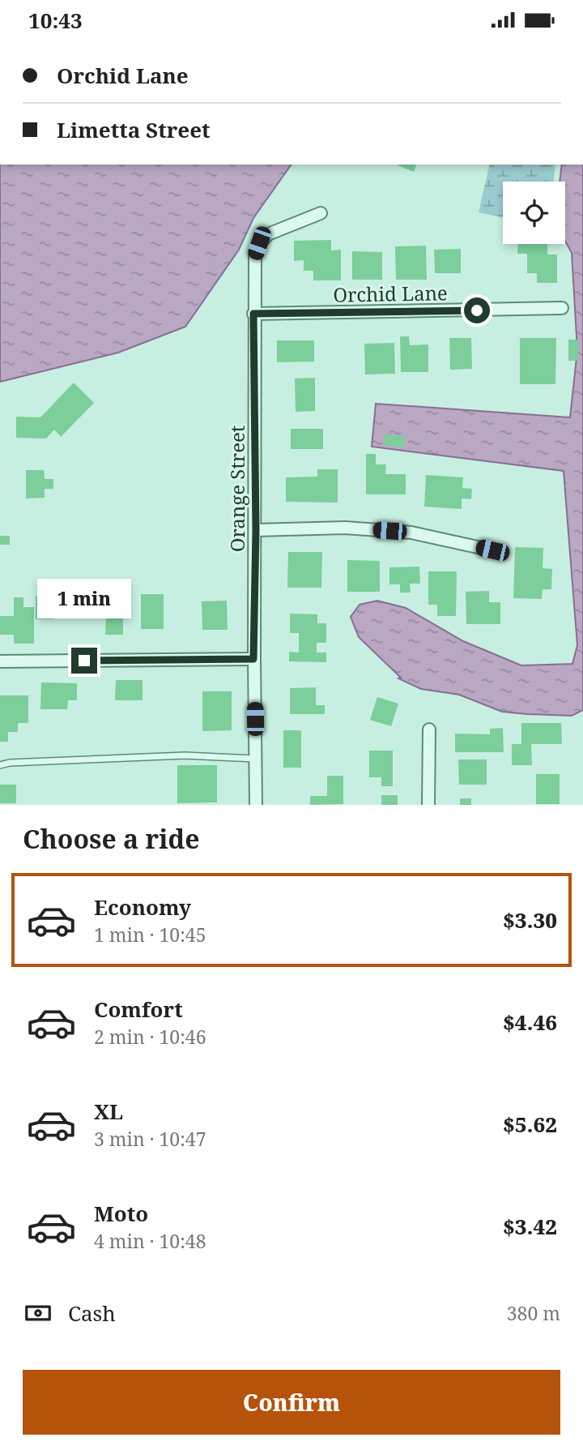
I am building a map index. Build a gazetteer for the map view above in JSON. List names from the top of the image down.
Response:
{
  "streets": {
    "street": ["Orchid Lane", "Orange Street"]
  },
  "crossings": [
    ["Orchid Lane", "Orange Street"]
  ],
  "page": {
    "status": "10:43",
    "banner": ["Orchid Lane", "Limetta Street"],
    "bubble": "1 min",
    "heading": "Choose a ride",
    "list": [
      {
        "name": "Economy",
        "note": "1 min · 10:45",
        "value": "$3.30"
      },
      {
        "name": "Comfort",
        "note": "2 min · 10:46",
        "value": "$4.46"
      },
      {
        "name": "XL",
        "note": "3 min · 10:47",
        "value": "$5.62"
      },
      {
        "name": "Moto",
        "note": "4 min · 10:48",
        "value": "$3.42"
      }
    ],
    "pay": ["Cash", "380 m"],
    "buttons": "Confirm"
  }
}
